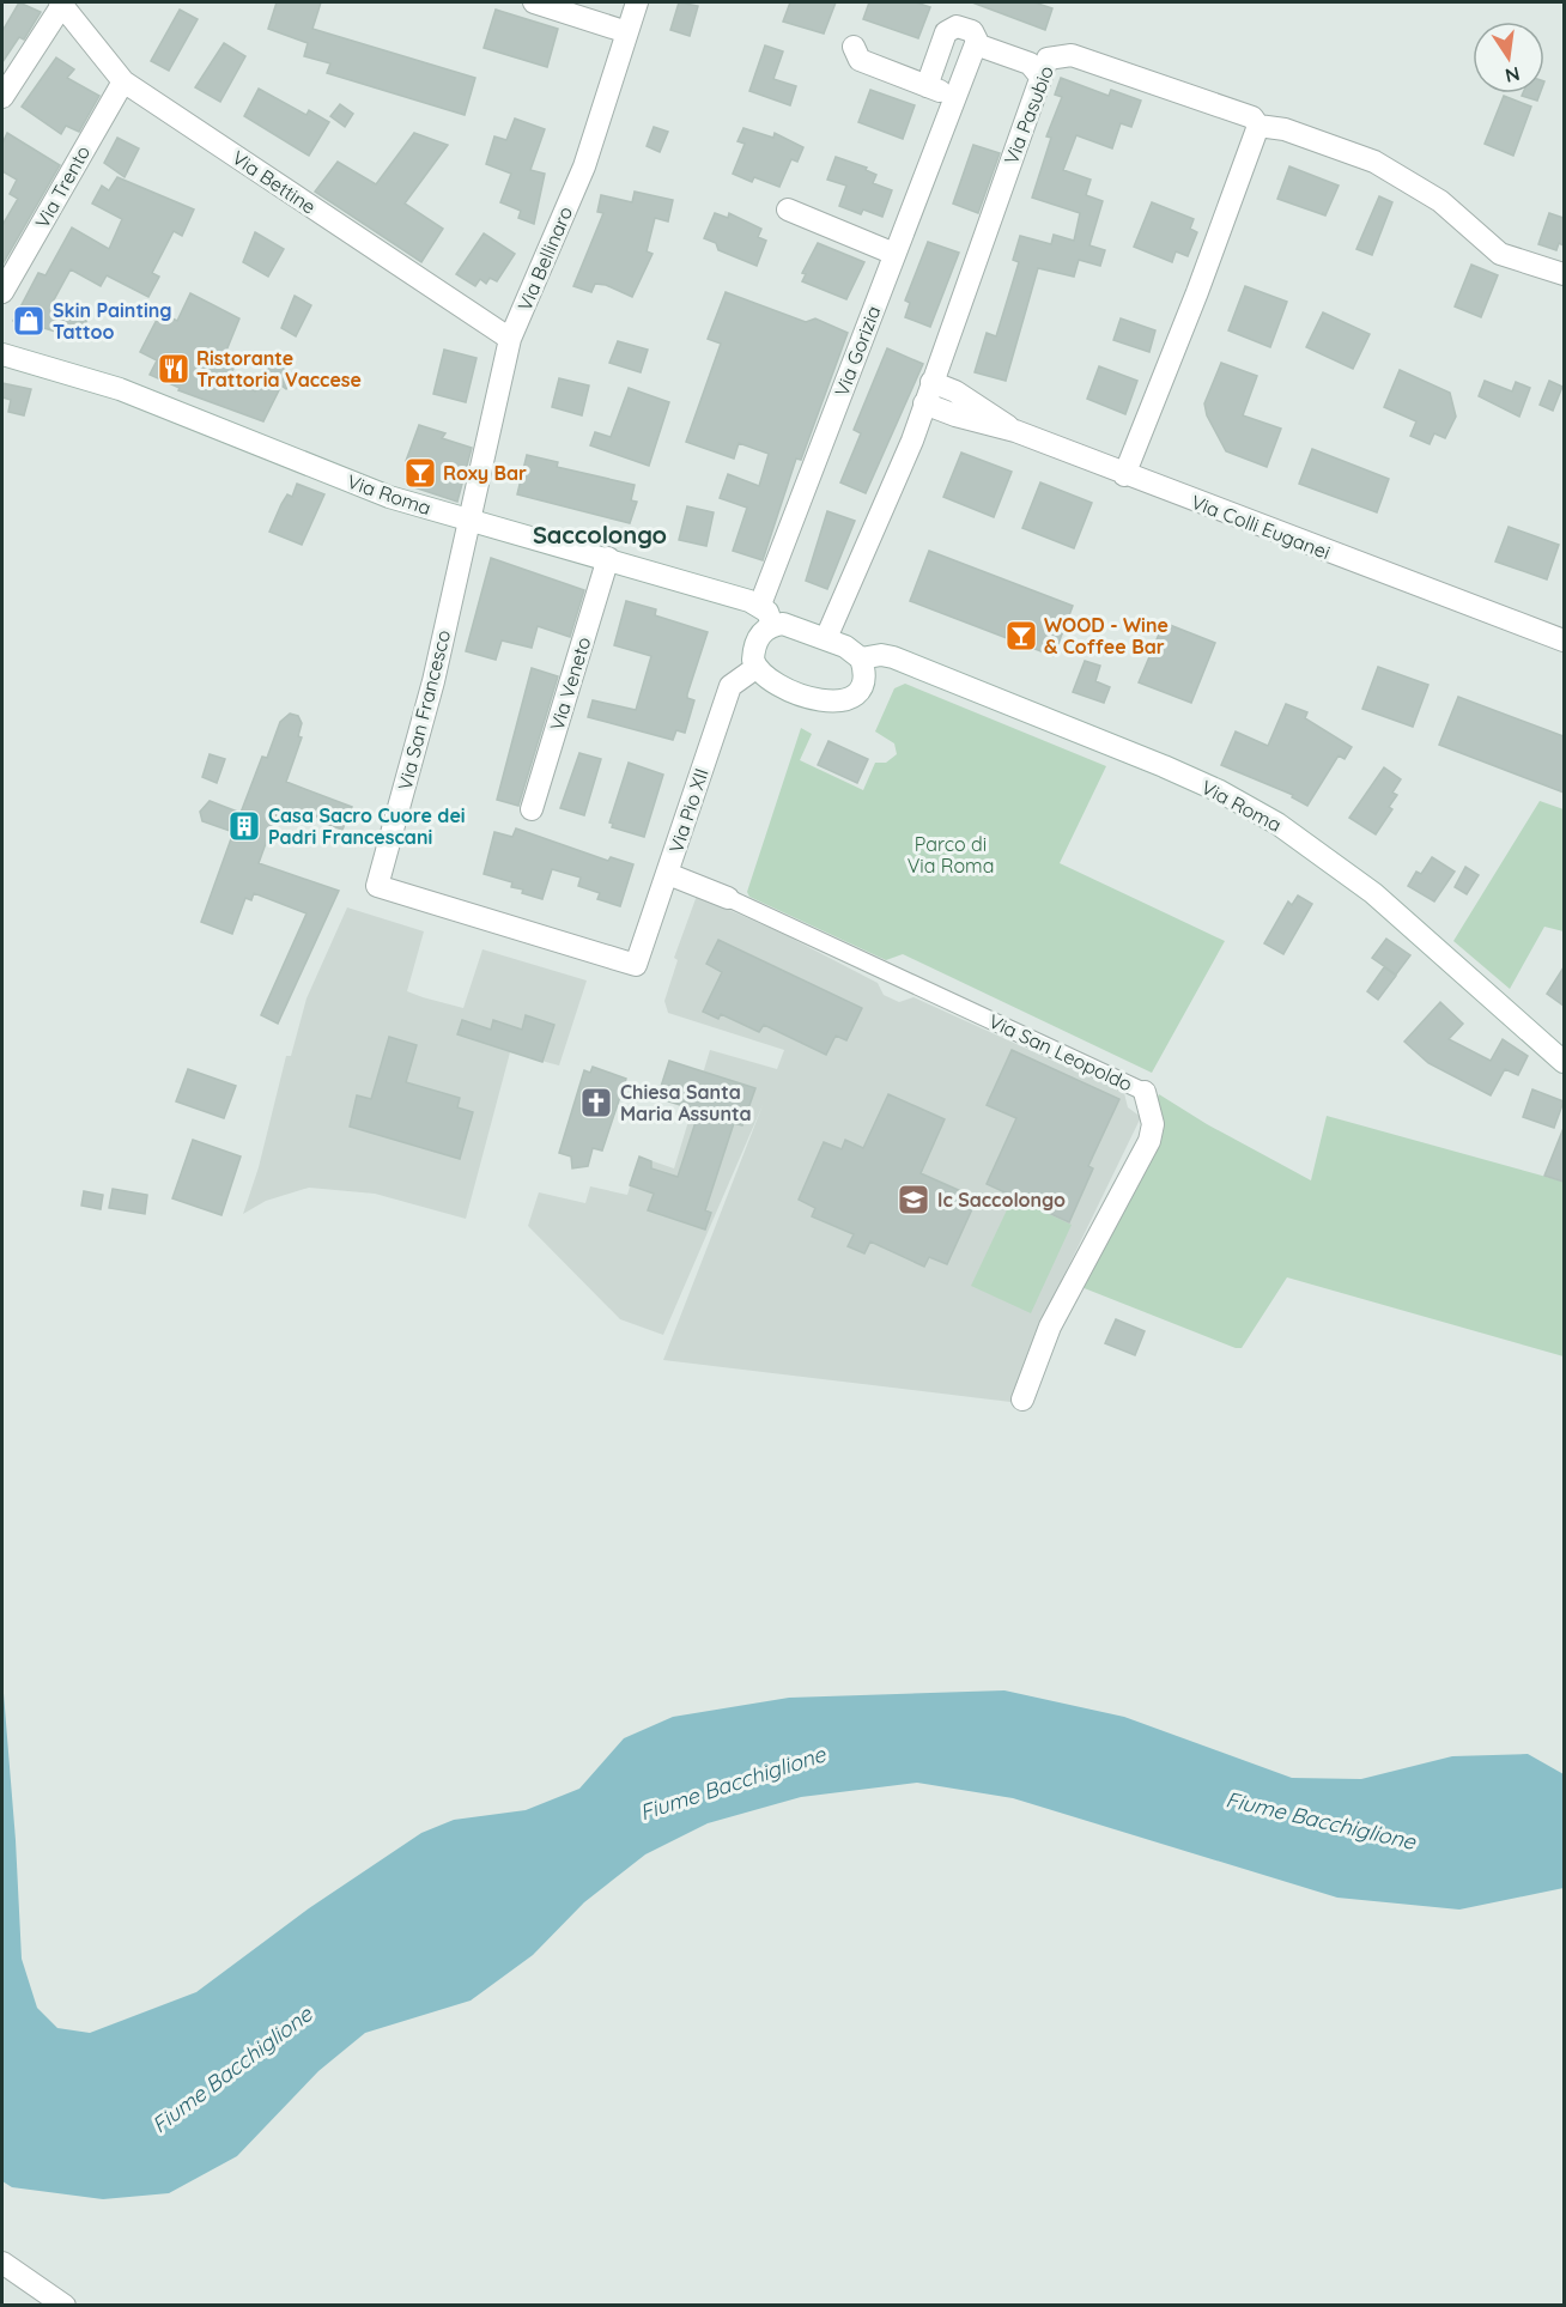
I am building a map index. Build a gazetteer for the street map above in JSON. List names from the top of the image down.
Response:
{
  "streets": {
    "street": [
      "Via Pasubio",
      "Via Bettine",
      "Via Trento",
      "Via Bellinaro",
      "Via Gorizia",
      "Via Roma",
      "Via Colli Euganei",
      "Via Veneto",
      "Via San Francesco",
      "Via Pio XII",
      "Via San Leopoldo"
    ]
  },
  "crossings": [
    ["Via Bettine", "Via Trento"],
    ["Via Bettine", "Via Bellinaro"],
    ["Via Bellinaro", "Via Roma"],
    ["Via Bellinaro", "Via San Francesco"],
    ["Via Gorizia", "Via Roma"],
    ["Via Roma", "Via Veneto"],
    ["Via Roma", "Via San Francesco"],
    ["Via Roma", "Via Pio XII"],
    ["Via San Francesco", "Via Pio XII"],
    ["Via Pio XII", "Via San Leopoldo"]
  ],
  "districts": ["Saccolongo"],
  "water": ["Fiume Bacchiglione"],
  "parks": ["Parco di Via Roma"],
  "places": {
    "shop": ["Skin Painting Tattoo"],
    "restaurant": ["Ristorante Trattoria Vaccese"],
    "bar": ["Roxy Bar", "WOOD - Wine & Coffee Bar"],
    "building": ["Casa Sacro Cuore dei Padri Francescani"],
    "church": ["Chiesa Santa Maria Assunta"],
    "school or university": ["Ic Saccolongo"]
  },
  "north": "bottom"
}
